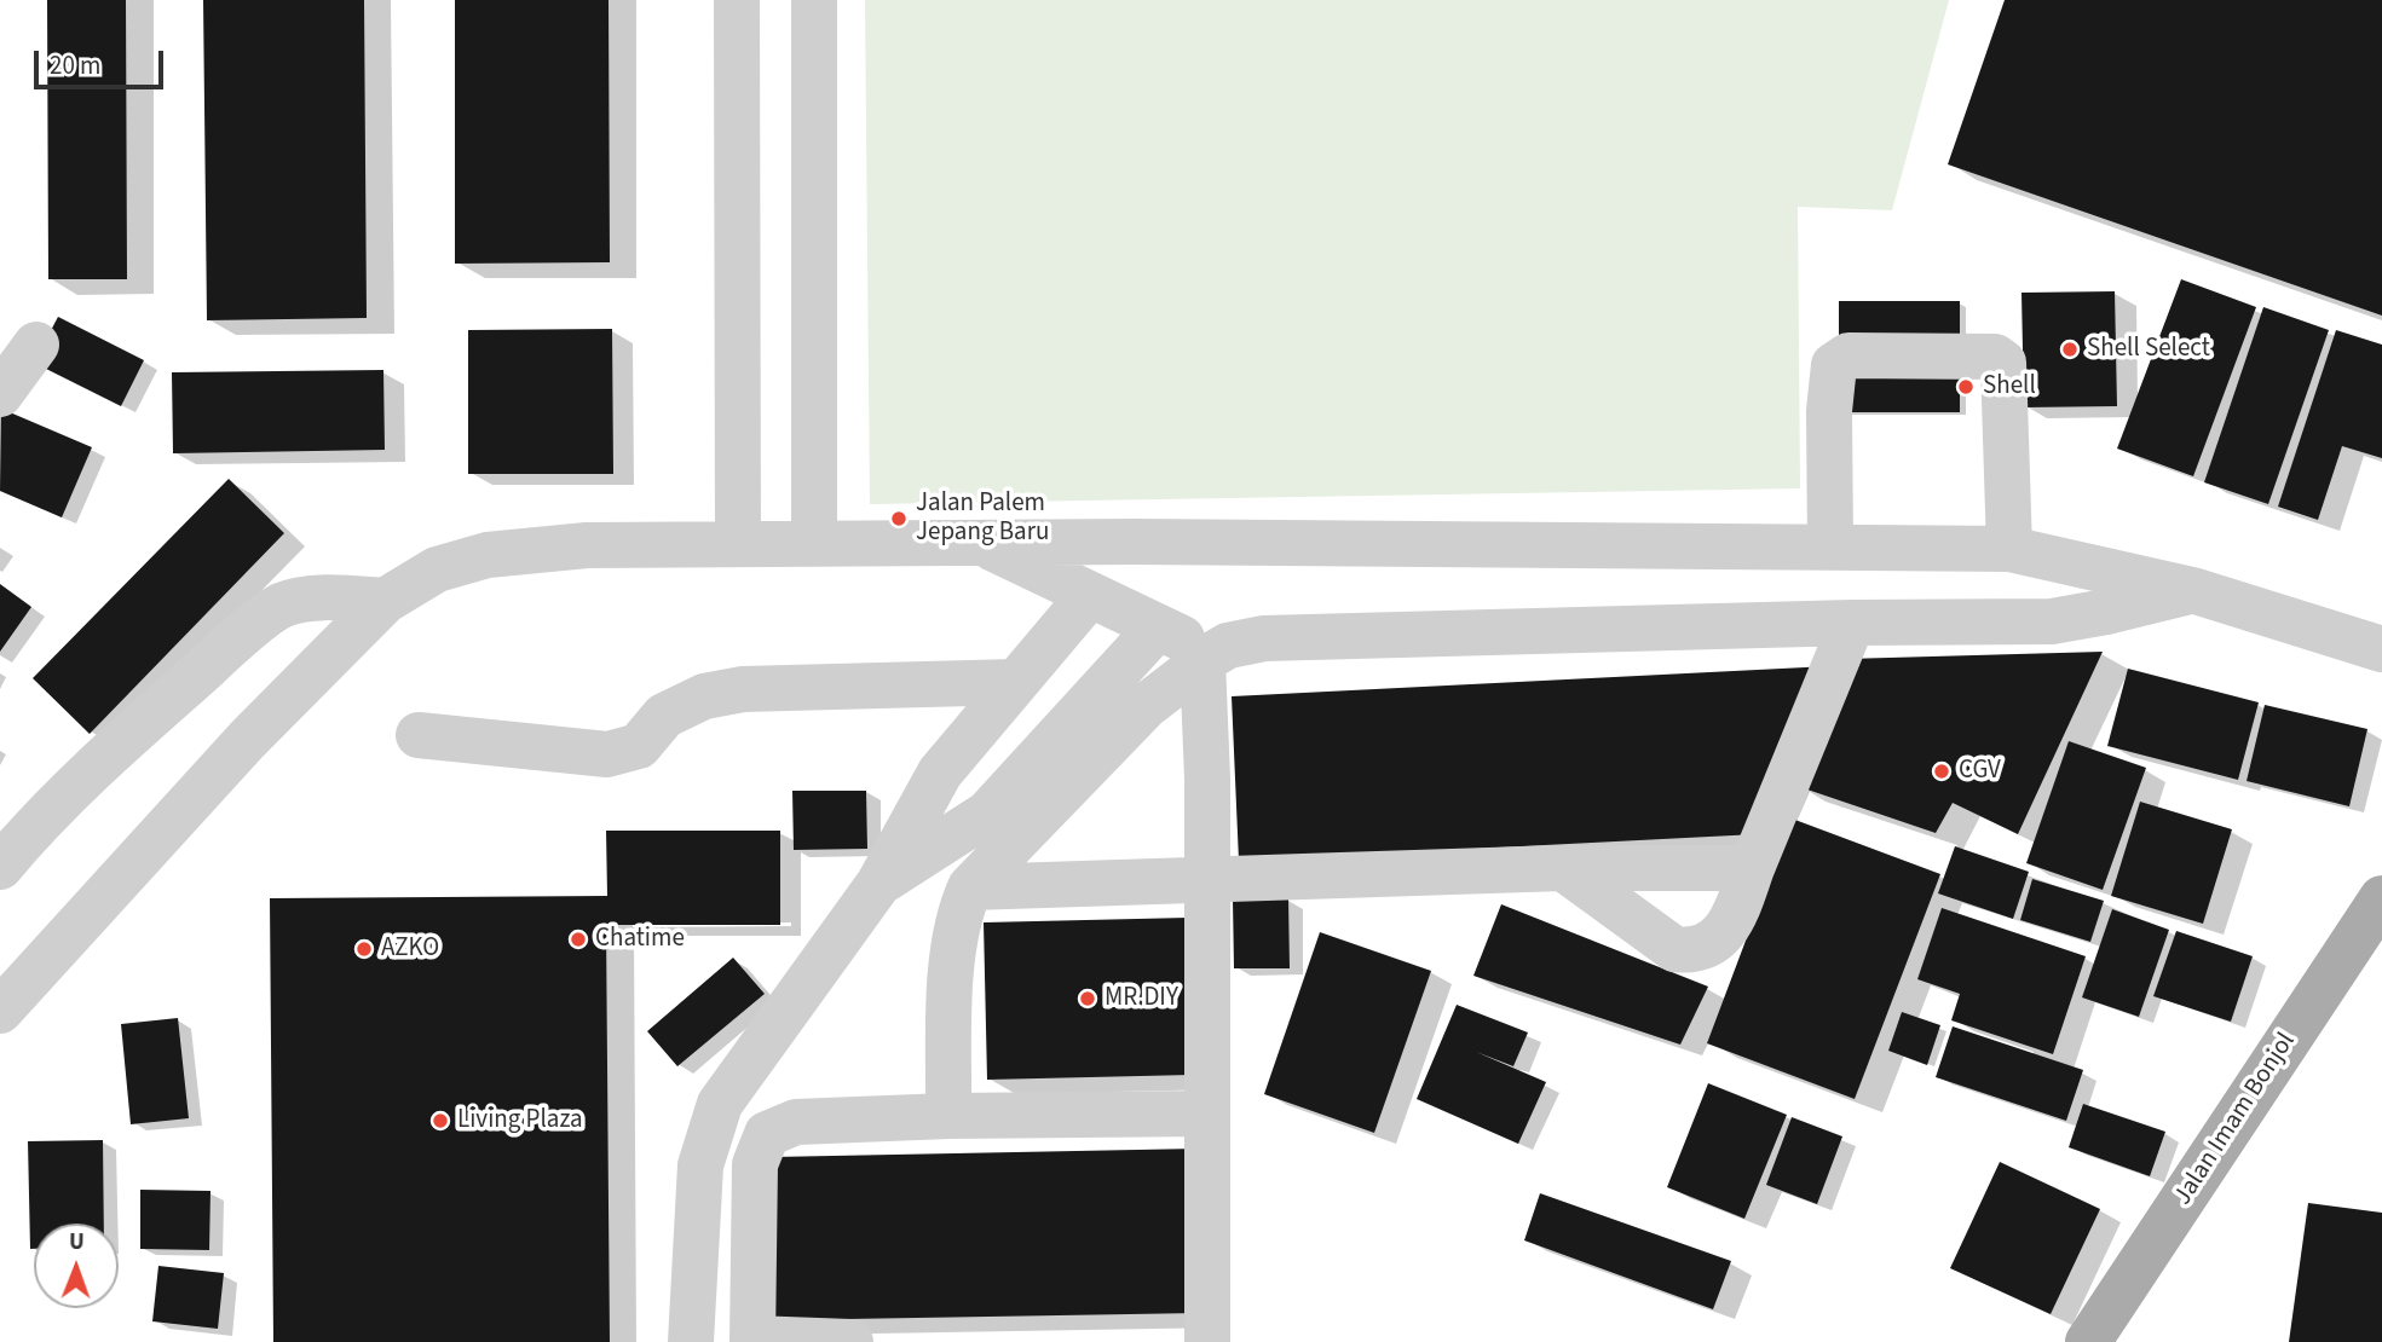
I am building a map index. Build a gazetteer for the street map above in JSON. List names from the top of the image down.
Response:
{
  "streets": {
    "main road": ["Jalan Imam Bonjol"]
  },
  "places": [
    "Shell Select",
    "Shell",
    "Jalan Palem Jepang Baru",
    "CGV",
    "Chatime",
    "AZKO",
    "MR.DIY",
    "Living Plaza"
  ],
  "scale_bar": "20 m",
  "north": "top"
}
